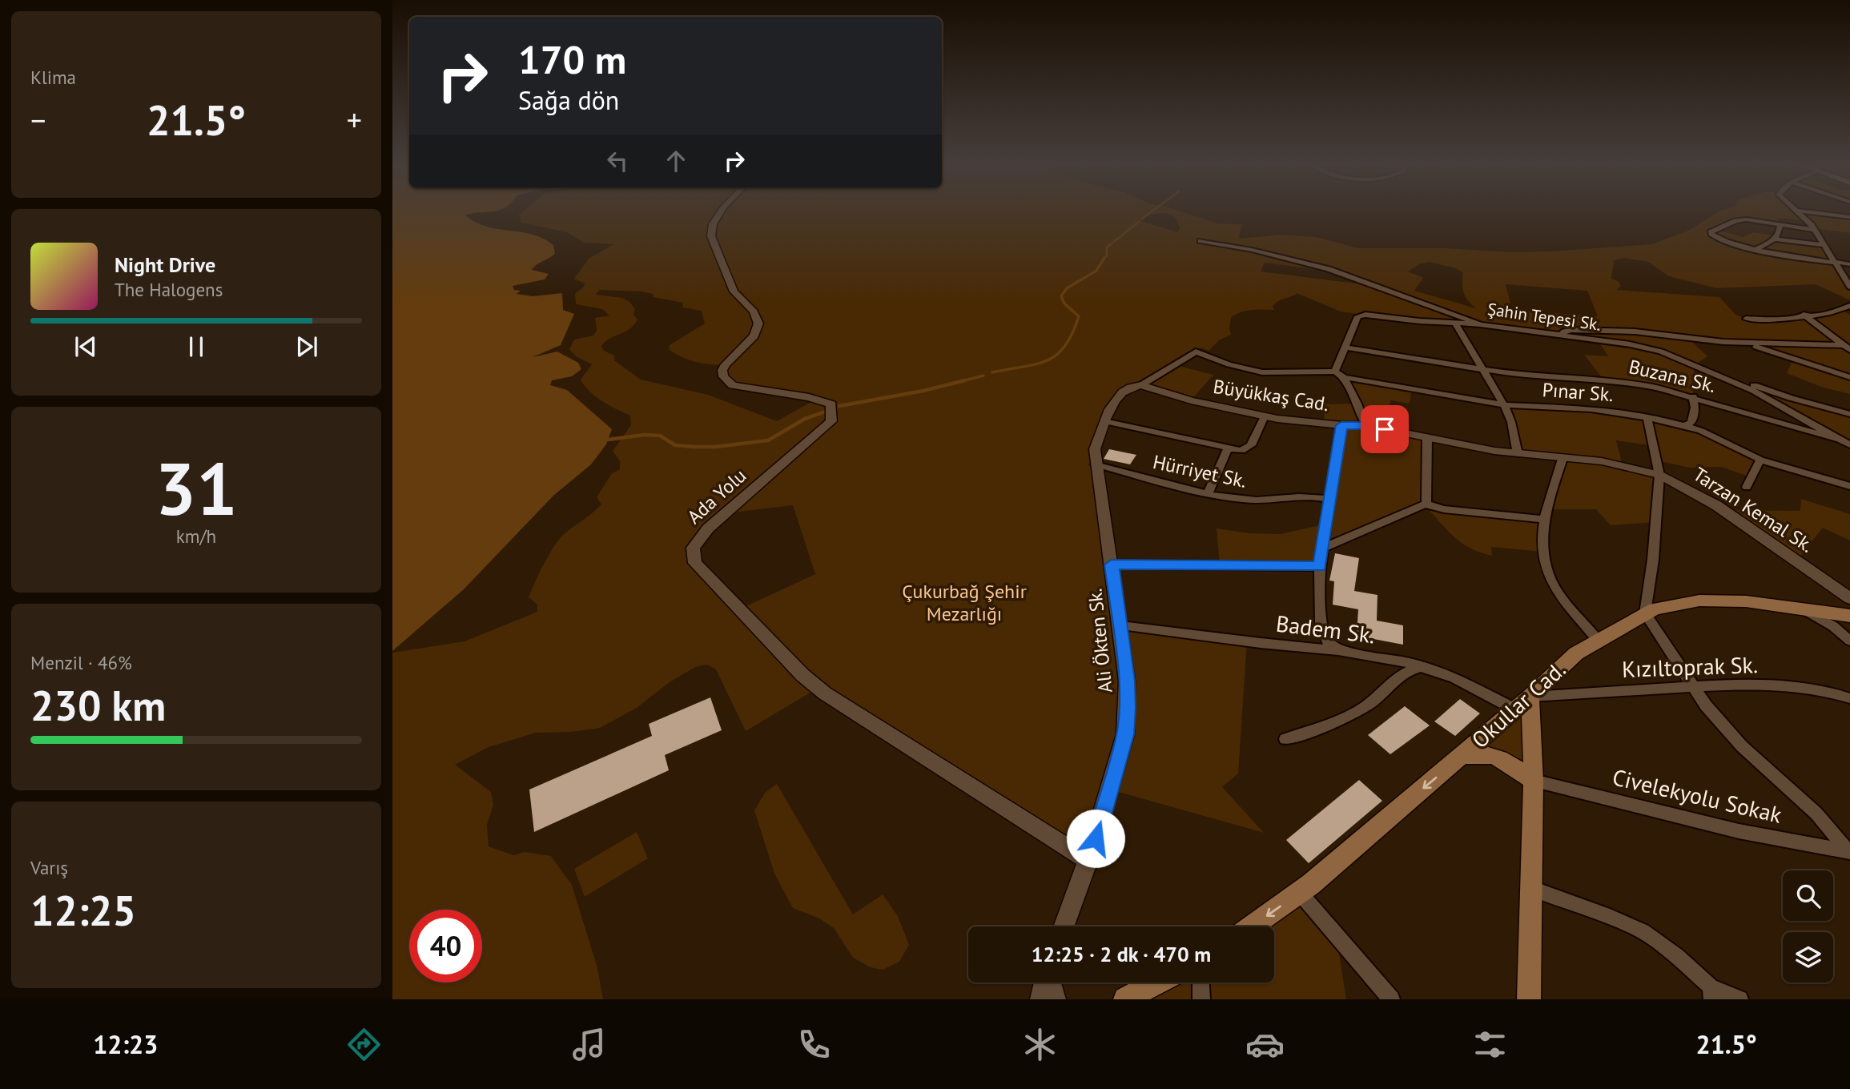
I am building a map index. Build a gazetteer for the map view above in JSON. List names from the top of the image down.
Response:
{
  "streets": {
    "main road": ["Okullar Cad."],
    "street": [
      "Şahin Tepesi Sk.",
      "Buzana Sk.",
      "Pınar Sk.",
      "Büyükkaş Cad.",
      "Hürriyet Sk.",
      "Ada Yolu",
      "Tarzan Kemal Sk.",
      "Badem Sk.",
      "Ali Ökten Sk.",
      "Kızıltoprak Sk.",
      "Civelekyolu Sokak"
    ]
  },
  "crossings": [
    ["Şahin Tepesi Sk.", "Buzana Sk."],
    ["Büyükkaş Cad.", "Tarzan Kemal Sk."],
    ["Büyükkaş Cad.", "Ali Ökten Sk."],
    ["Hürriyet Sk.", "Ali Ökten Sk."],
    ["Ada Yolu", "Ali Ökten Sk."],
    ["Badem Sk.", "Ali Ökten Sk."],
    ["Badem Sk.", "Kızıltoprak Sk."],
    ["Badem Sk.", "Okullar Cad."],
    ["Kızıltoprak Sk.", "Okullar Cad."]
  ],
  "one_way": ["Okullar Cad."],
  "parks": ["Çukurbağ Şehir Mezarlığı"],
  "page": {
    "tile": [
      "Klima",
      ["31", "km/h"],
      ["Menzil · 46%", "230 km"],
      ["Varış", "12:25"]
    ],
    "turn": ["170 m", "Sağa dön"],
    "heat": ["−", "21.5°", "+"],
    "song": ["Night Drive", "The Halogens"],
    "limit": "40",
    "trip": "12:25 · 2 dk · 470 m",
    "tabs": ["12:23", "21.5°"]
  }
}
